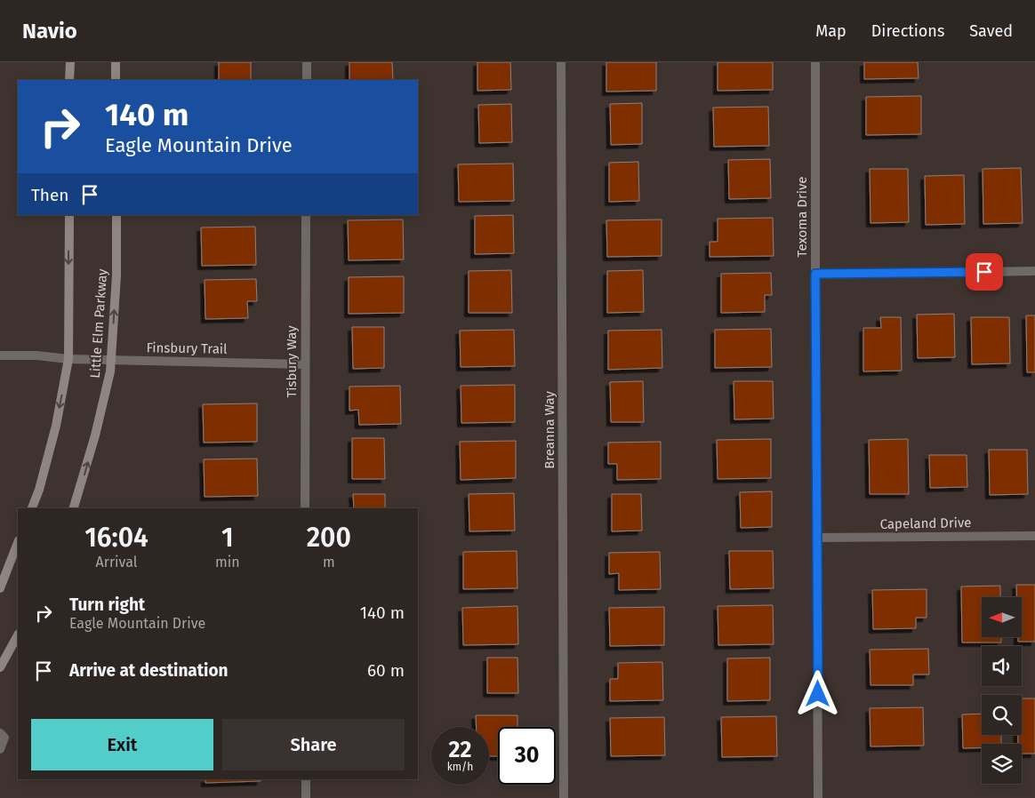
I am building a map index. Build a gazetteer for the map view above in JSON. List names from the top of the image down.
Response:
{
  "streets": {
    "main road": ["Little Elm Parkway"],
    "street": [
      "Texoma Drive",
      "Finsbury Trail",
      "Tisbury Way",
      "Breanna Way",
      "Capeland Drive"
    ]
  },
  "crossings": [
    ["Texoma Drive", "Capeland Drive"],
    ["Little Elm Parkway", "Finsbury Trail"],
    ["Finsbury Trail", "Tisbury Way"]
  ],
  "north": "left",
  "page": {
    "header": "Navio",
    "nav": ["Map", "Directions", "Saved"],
    "turn": ["140 m", "Eagle Mountain Drive"],
    "then": "Then",
    "eta": [
      "16:04",
      "Arrival",
      "1",
      "min",
      "200",
      "m"
    ],
    "list": [
      {
        "name": "Turn right",
        "note": "Eagle Mountain Drive",
        "value": "140 m"
      },
      {
        "name": "Arrive at destination",
        "value": "60 m"
      }
    ],
    "buttons": ["Exit", "Share"],
    "speed": "22 km/h",
    "limit": "30"
  }
}
